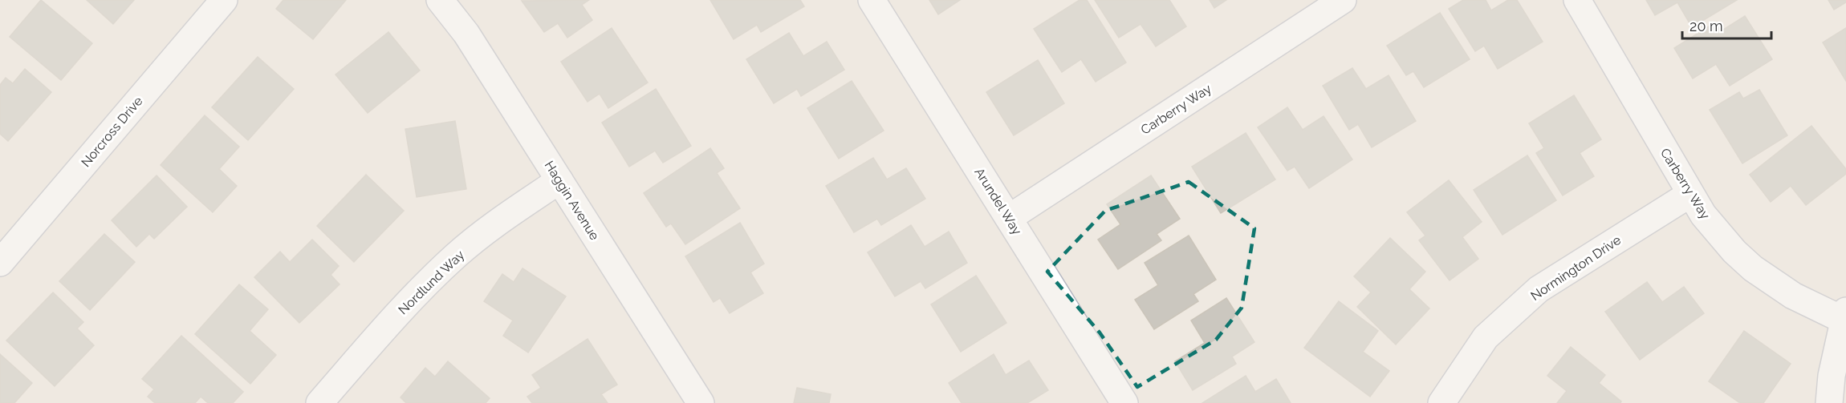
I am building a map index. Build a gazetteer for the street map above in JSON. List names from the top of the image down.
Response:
{
  "streets": {
    "street": [
      "Carberry Way",
      "Norcross Drive",
      "Haggin Avenue",
      "Arundel Way",
      "Normington Drive",
      "Nordlund Way"
    ]
  },
  "crossings": [
    ["Carberry Way", "Arundel Way"],
    ["Carberry Way", "Normington Drive"],
    ["Haggin Avenue", "Nordlund Way"]
  ],
  "scale_bar": "20 m"
}
